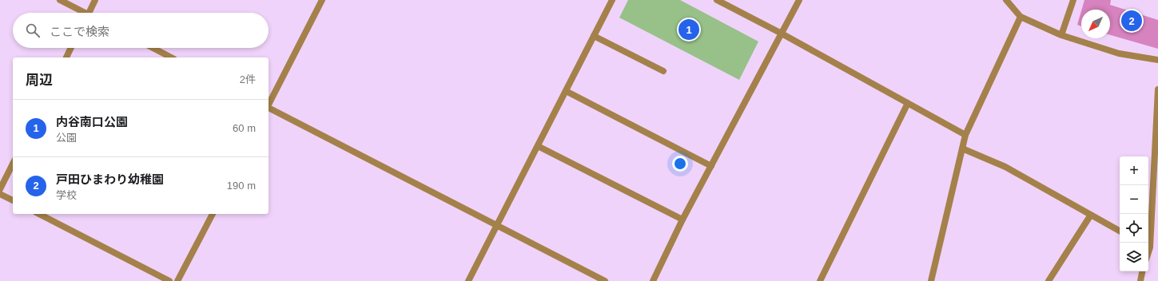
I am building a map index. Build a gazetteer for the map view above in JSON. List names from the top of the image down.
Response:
{
  "north": "bottom left",
  "page": {
    "pins": ["2", "1"],
    "search": "ここで検索",
    "heading": ["周辺", "2件"],
    "list": [
      {
        "mark": "1",
        "name": "内谷南口公園",
        "note": "公園",
        "value": "60 m"
      },
      {
        "mark": "2",
        "name": "戸田ひまわり幼稚園",
        "note": "学校",
        "value": "190 m"
      }
    ],
    "map_buttons": ["+", "−"]
  }
}
